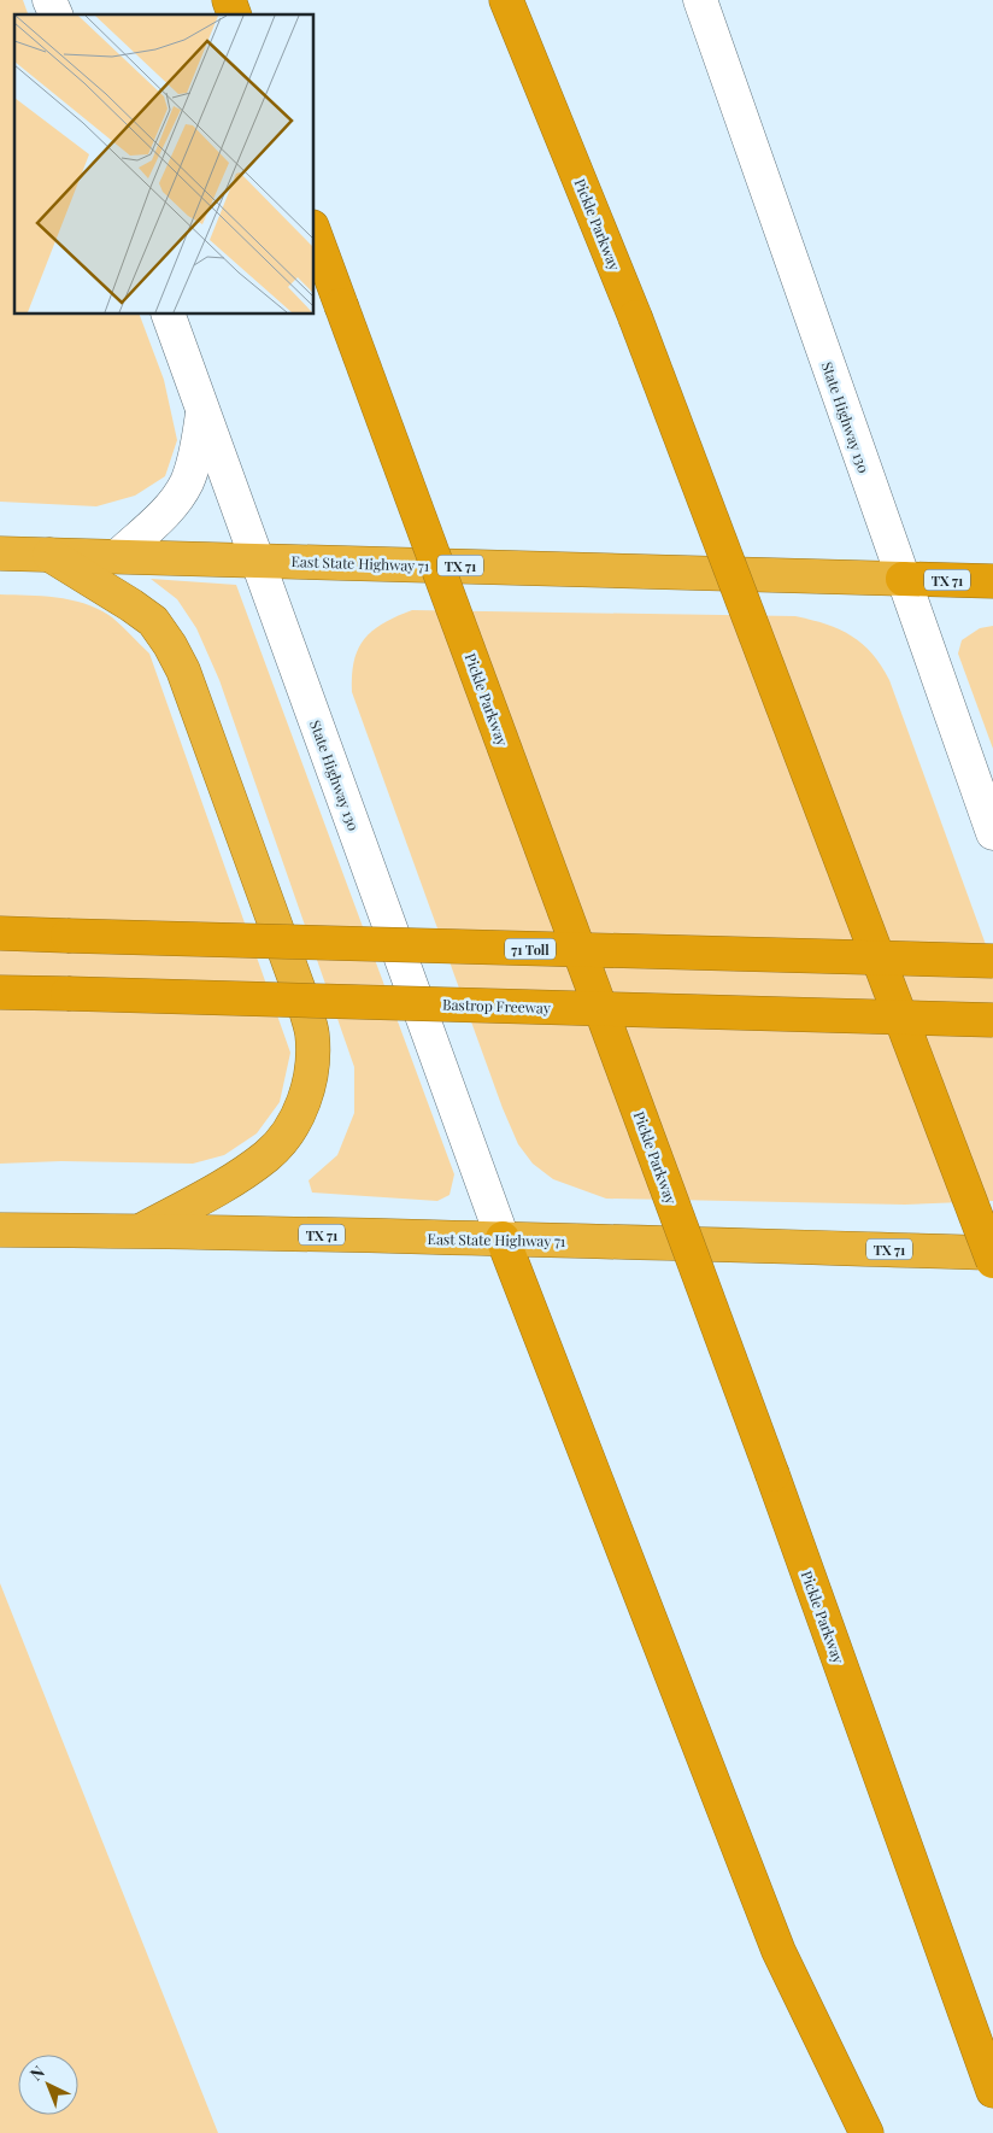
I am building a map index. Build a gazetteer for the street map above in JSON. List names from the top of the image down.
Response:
{
  "streets": {
    "highway": [
      "Pickle Parkway",
      "East State Highway 71",
      "TX 71",
      "71 Toll",
      "Bastrop Freeway"
    ],
    "street": ["State Highway 130"]
  },
  "crossings": [
    ["State Highway 130", "East State Highway 71"],
    ["State Highway 130", "TX 71"],
    ["East State Highway 71", "TX 71"]
  ],
  "north": "top left"
}
